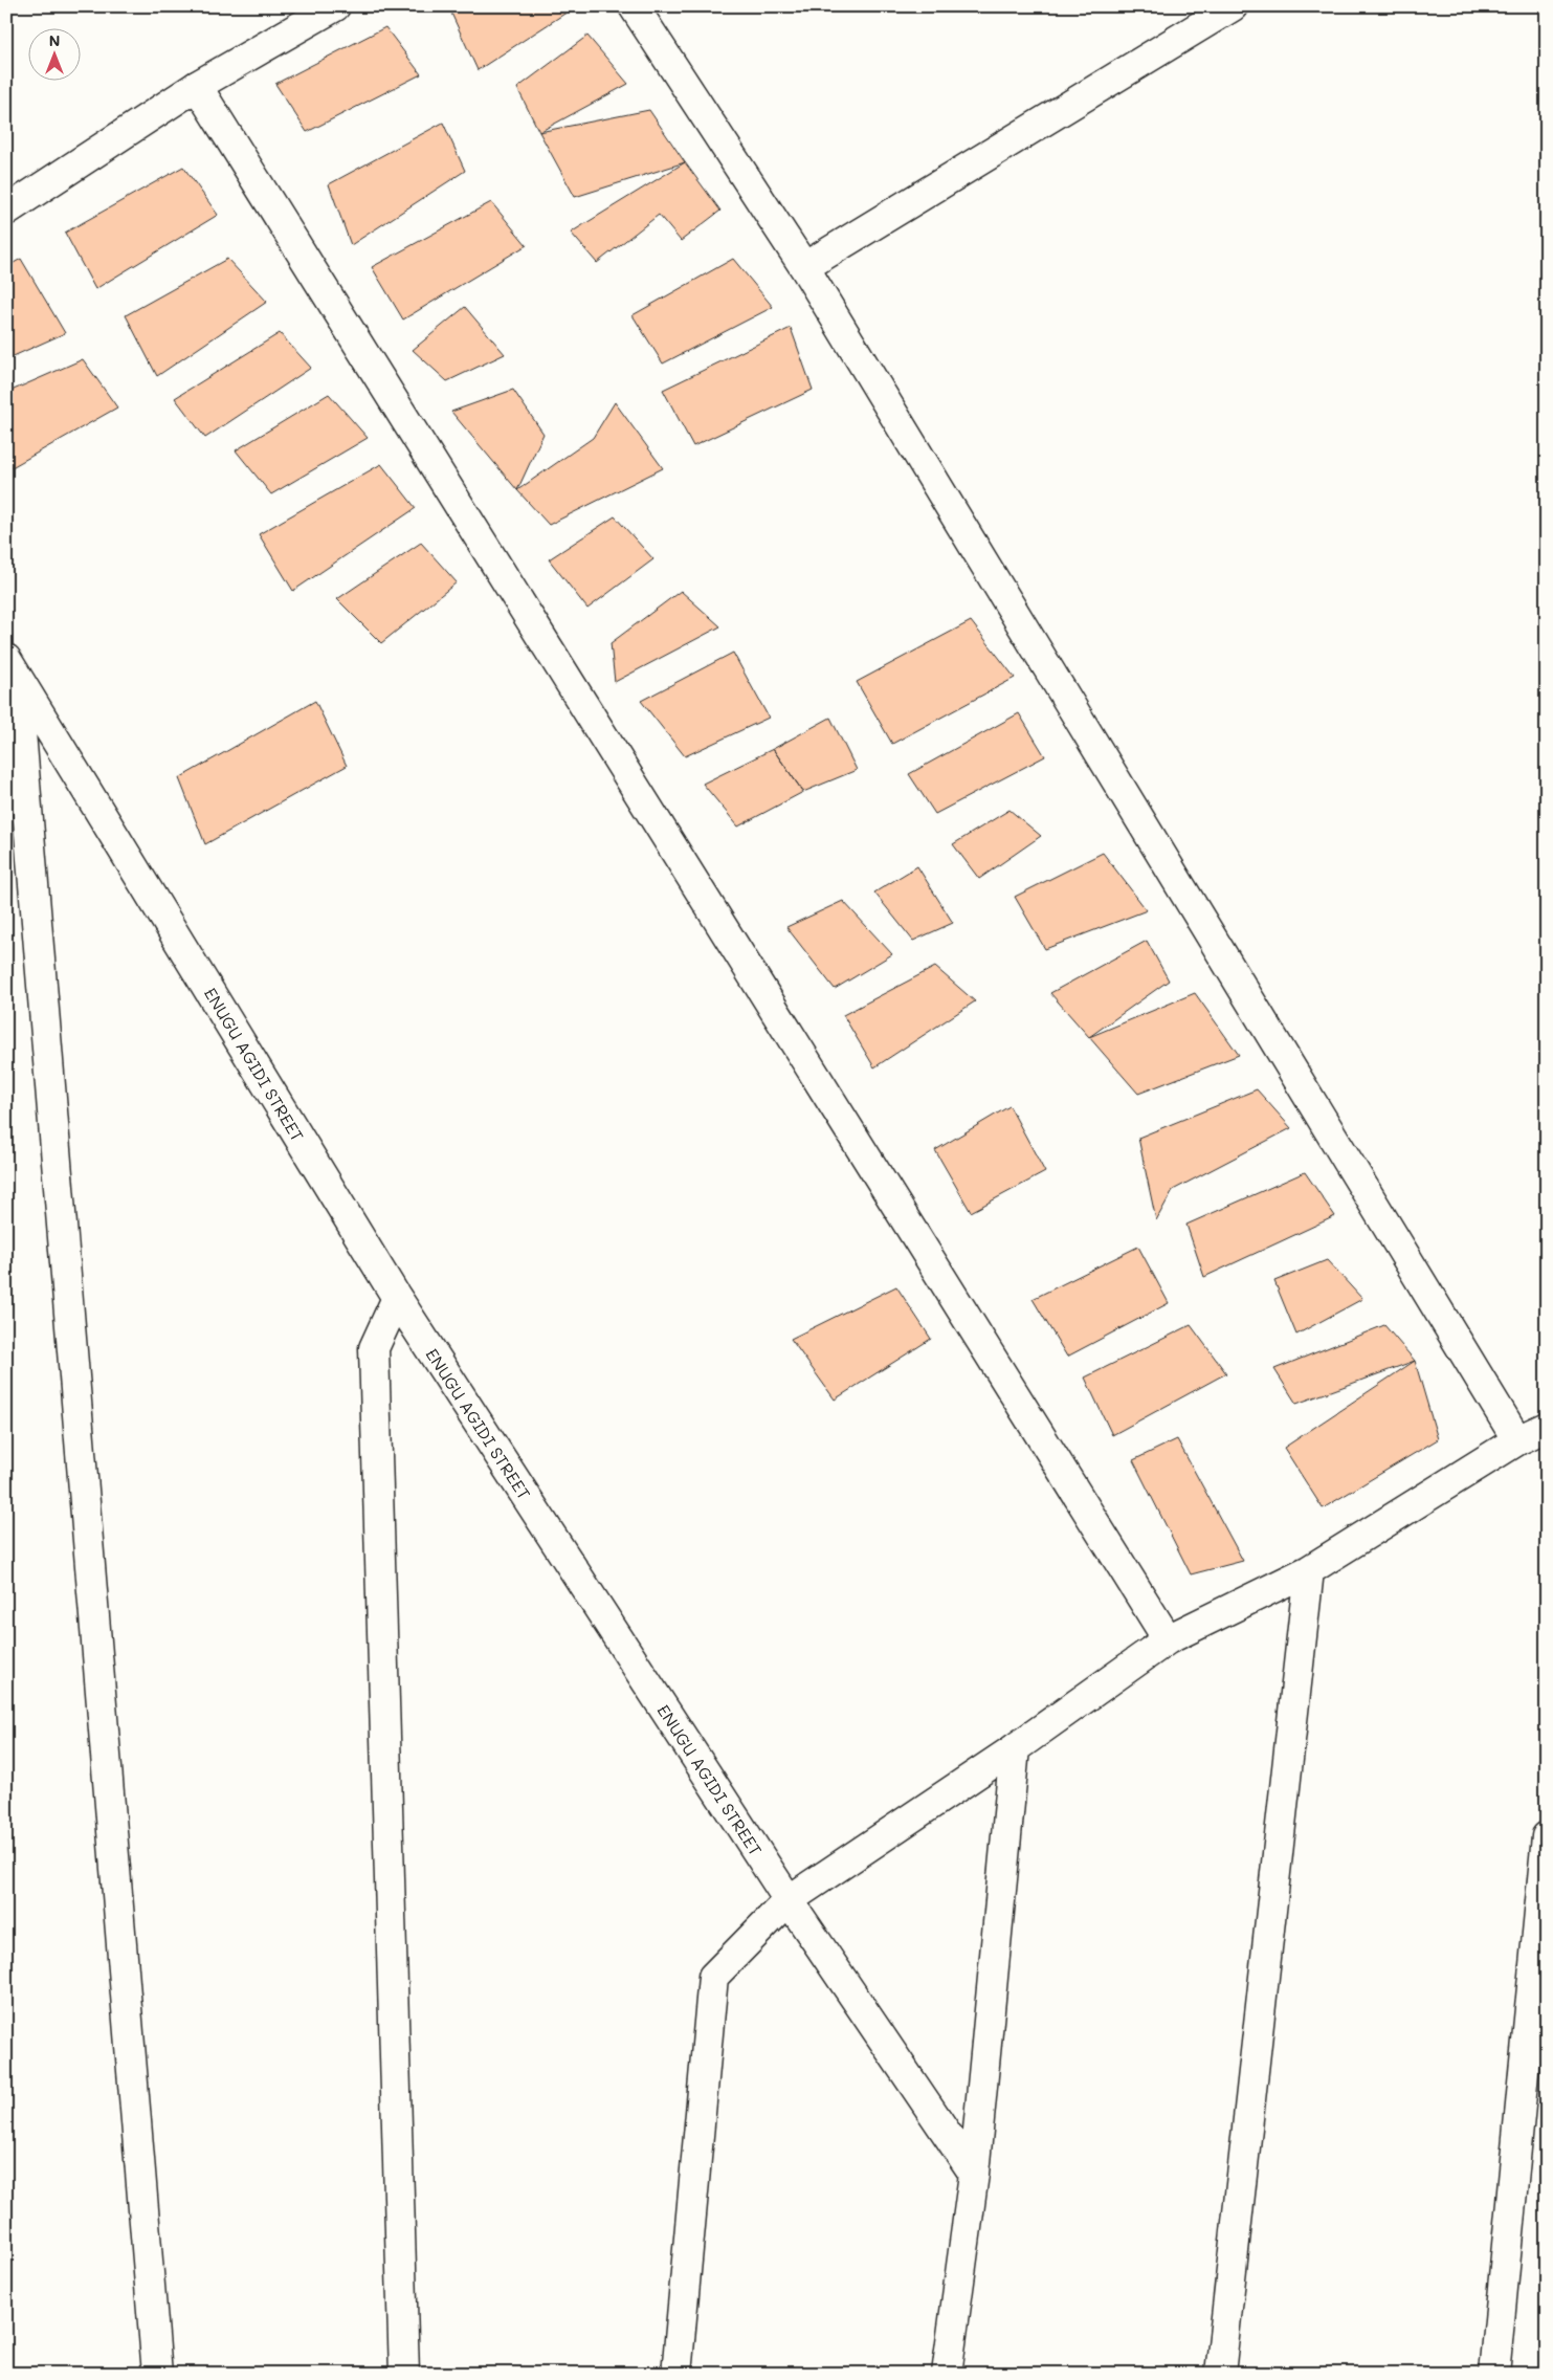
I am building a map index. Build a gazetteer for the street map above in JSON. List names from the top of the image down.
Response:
{
  "streets": {
    "street": ["ENUGU AGIDI STREET"]
  },
  "north": "top"
}
